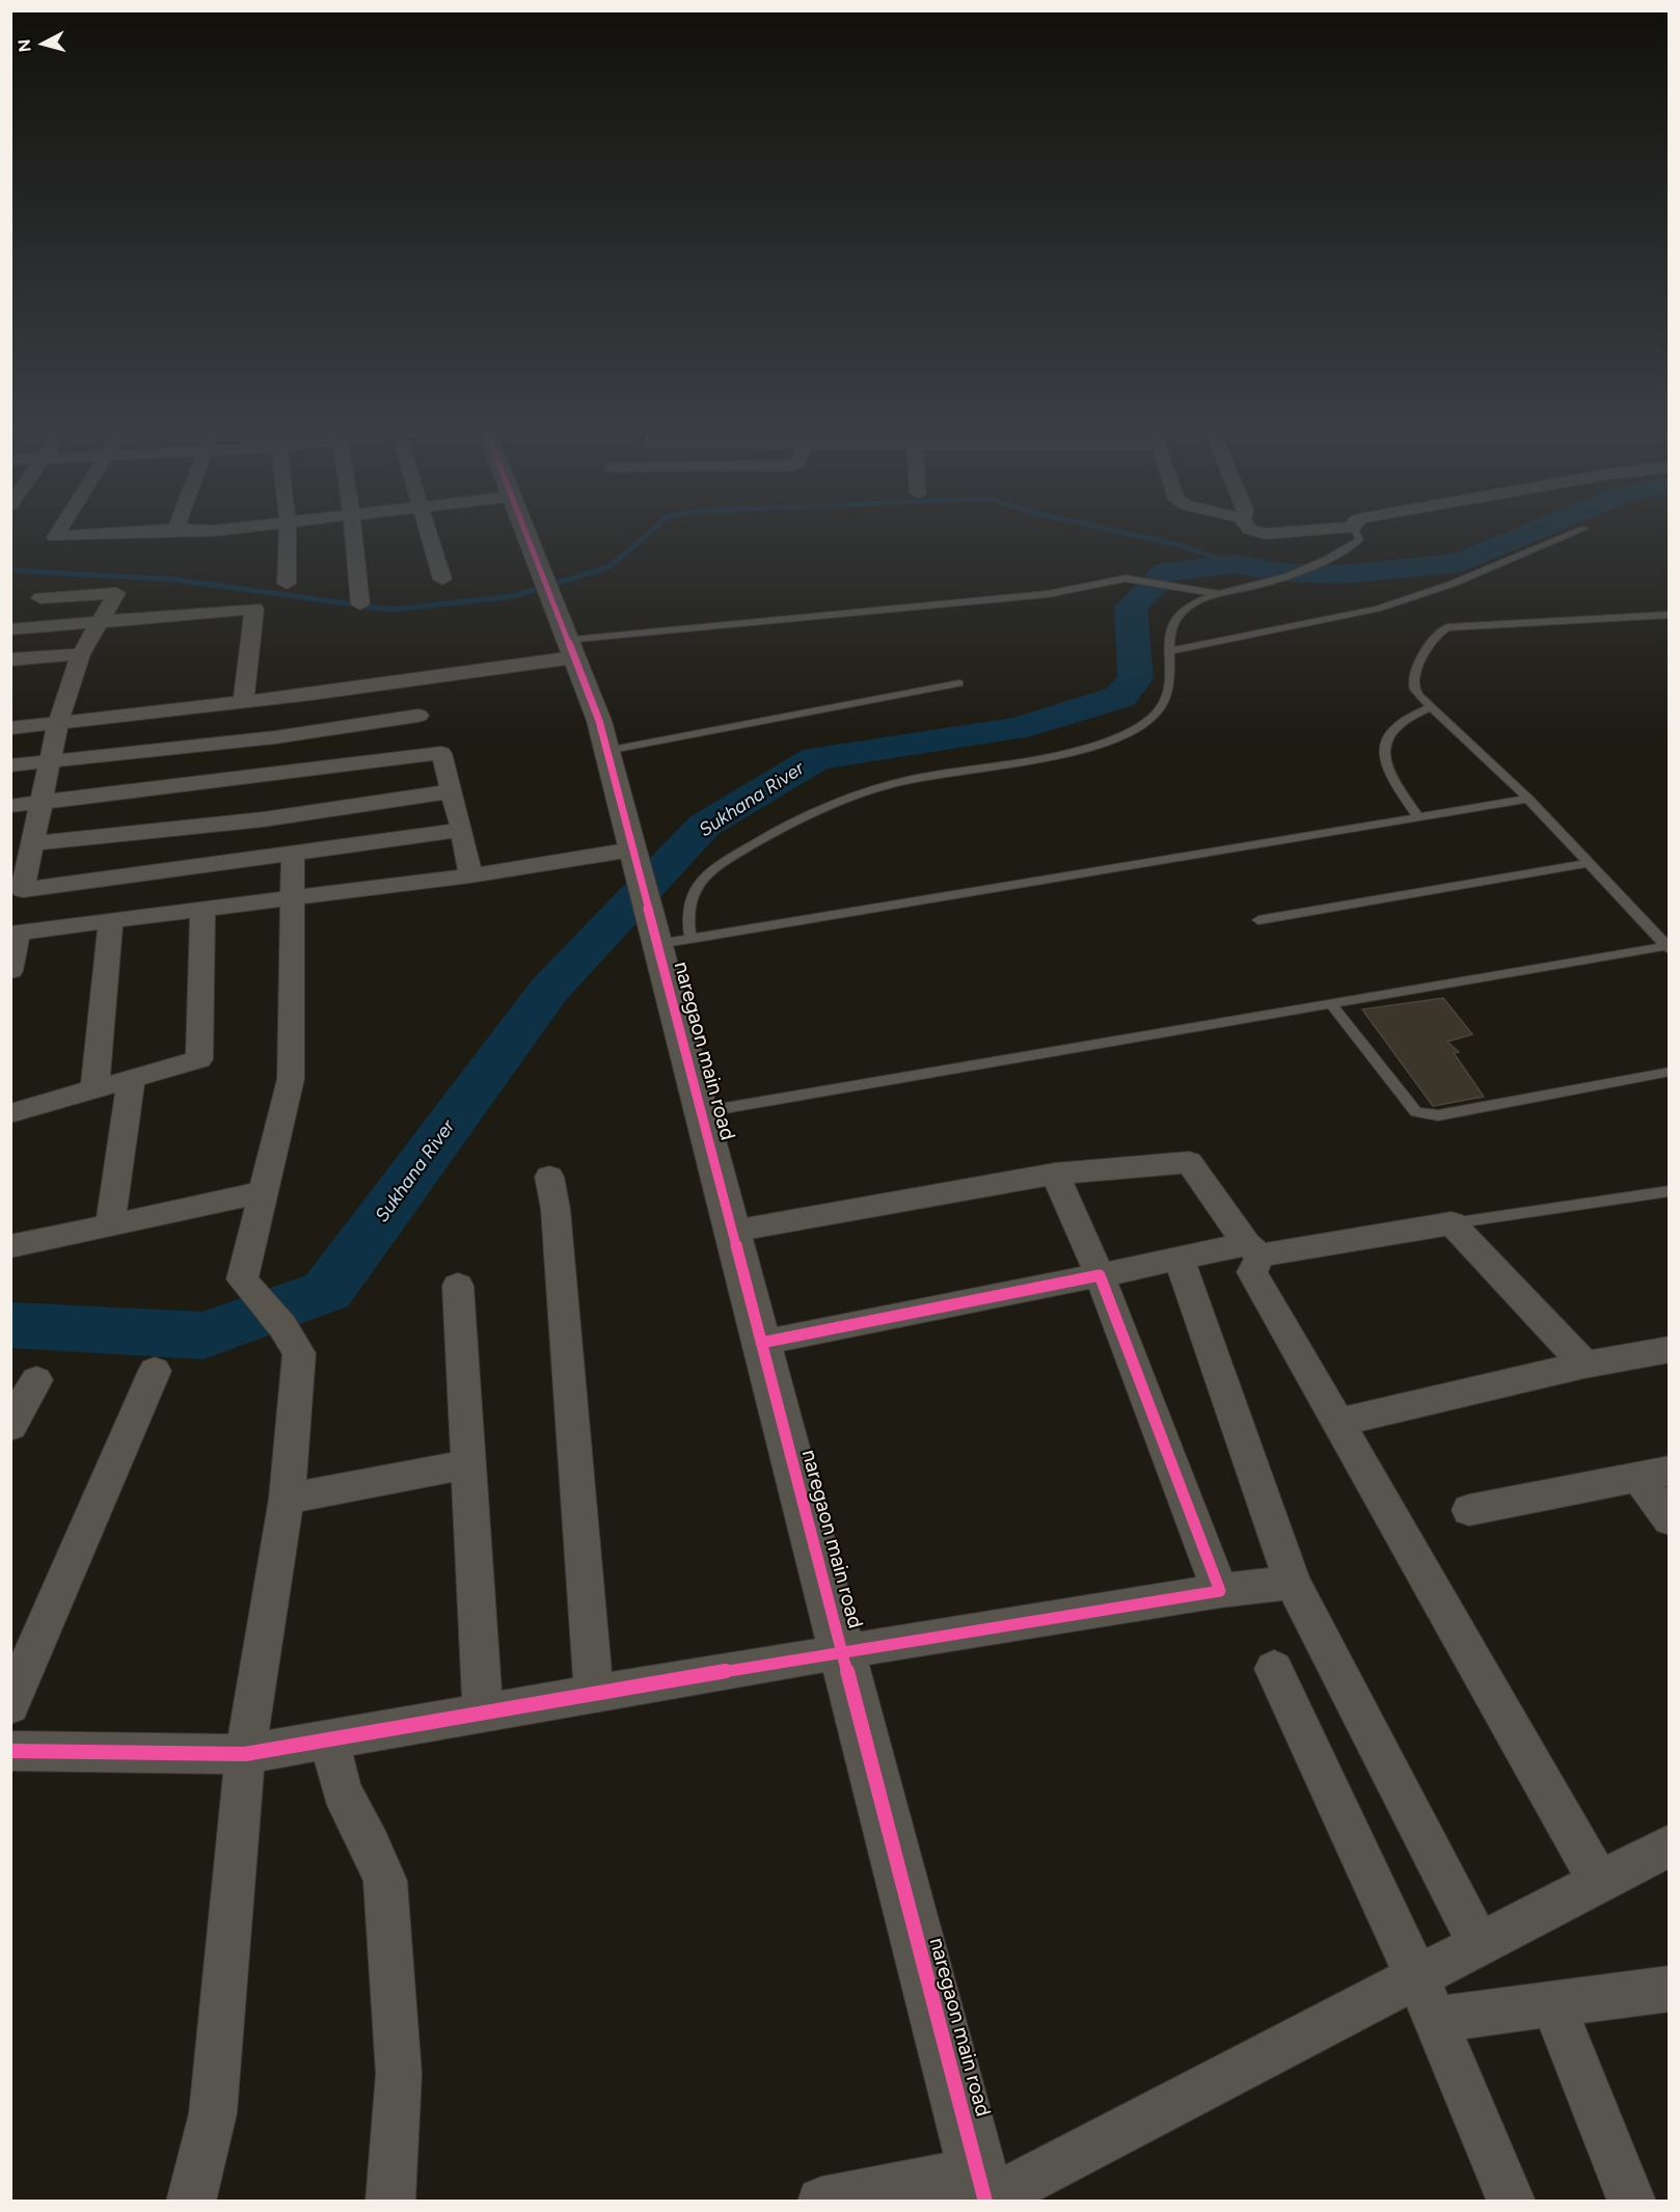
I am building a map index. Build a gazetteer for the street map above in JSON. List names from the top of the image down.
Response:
{
  "streets": {
    "street": ["naregaon main road"]
  },
  "water": ["Sukhana River"],
  "north": "left"
}
